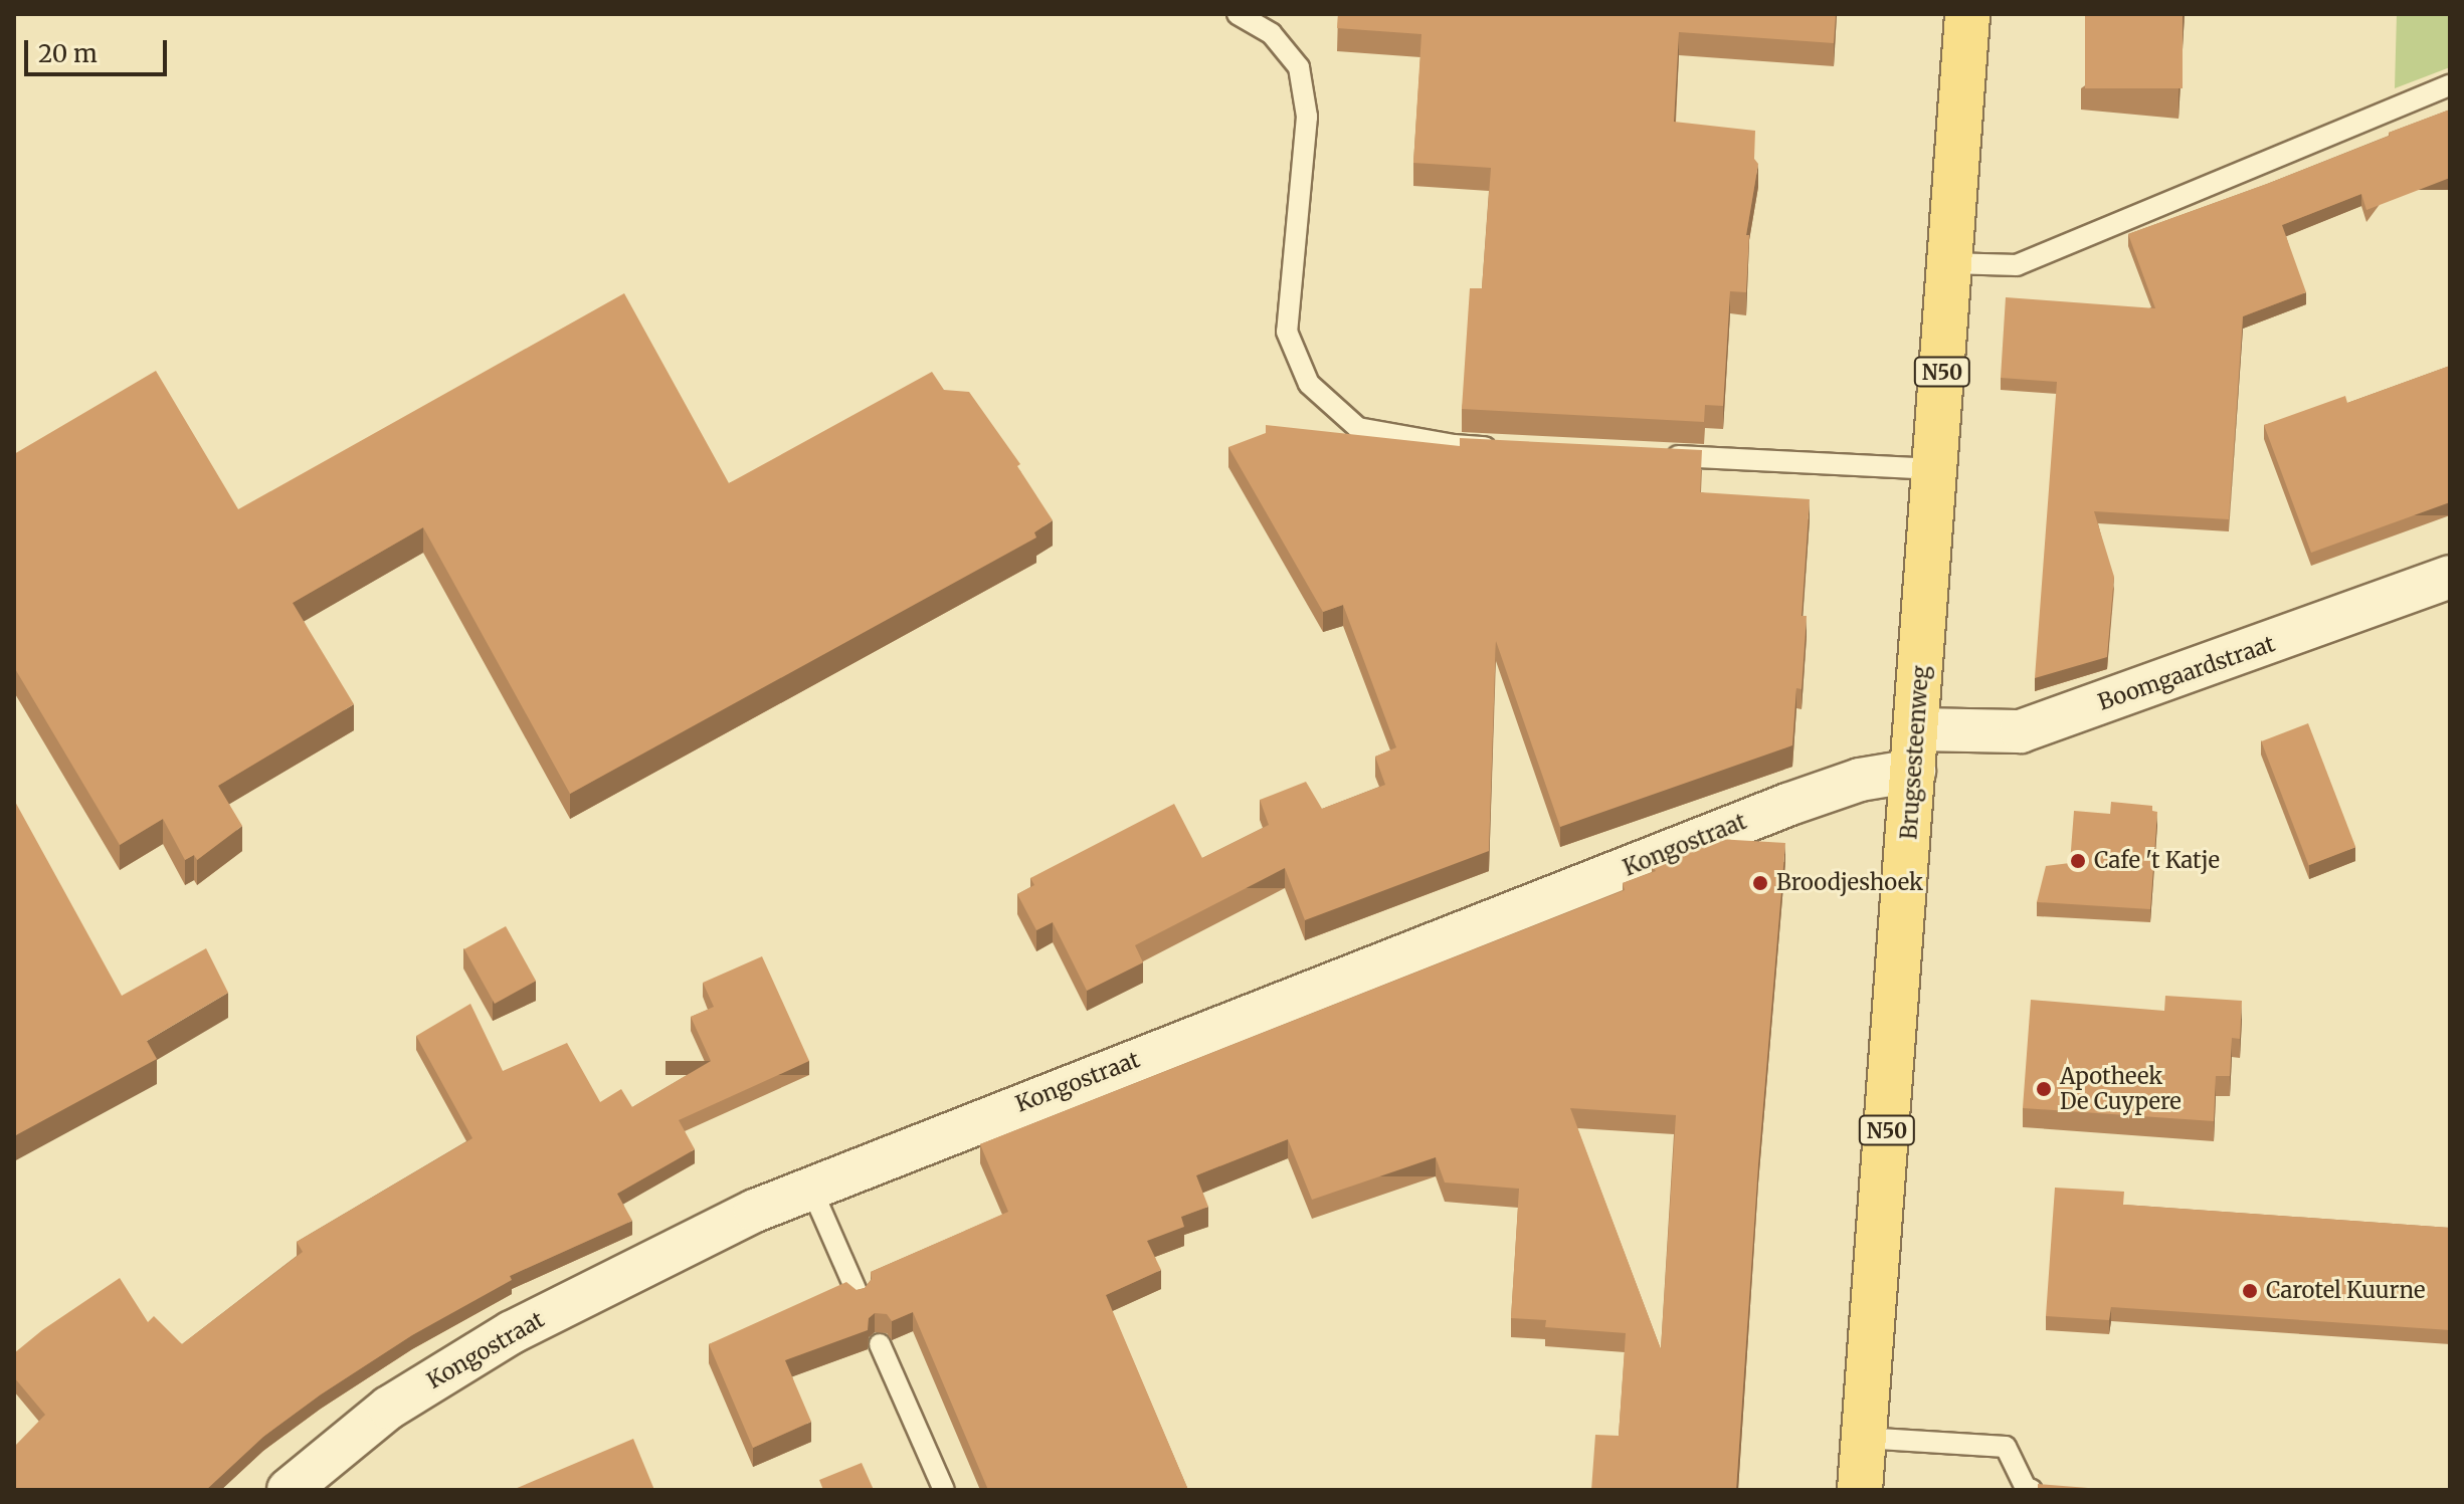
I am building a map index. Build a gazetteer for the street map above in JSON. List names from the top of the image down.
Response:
{
  "streets": {
    "main road": ["N50", "Brugsesteenweg"],
    "street": ["Boomgaardstraat", "Kongostraat"]
  },
  "crossings": [
    ["Boomgaardstraat", "Brugsesteenweg"],
    ["Boomgaardstraat", "Kongostraat"],
    ["Brugsesteenweg", "Kongostraat"]
  ],
  "places": [
    "Cafe 't Katje",
    "Broodjeshoek",
    "Apotheek De Cuypere",
    "Carotel Kuurne"
  ],
  "scale_bar": "20 m"
}
